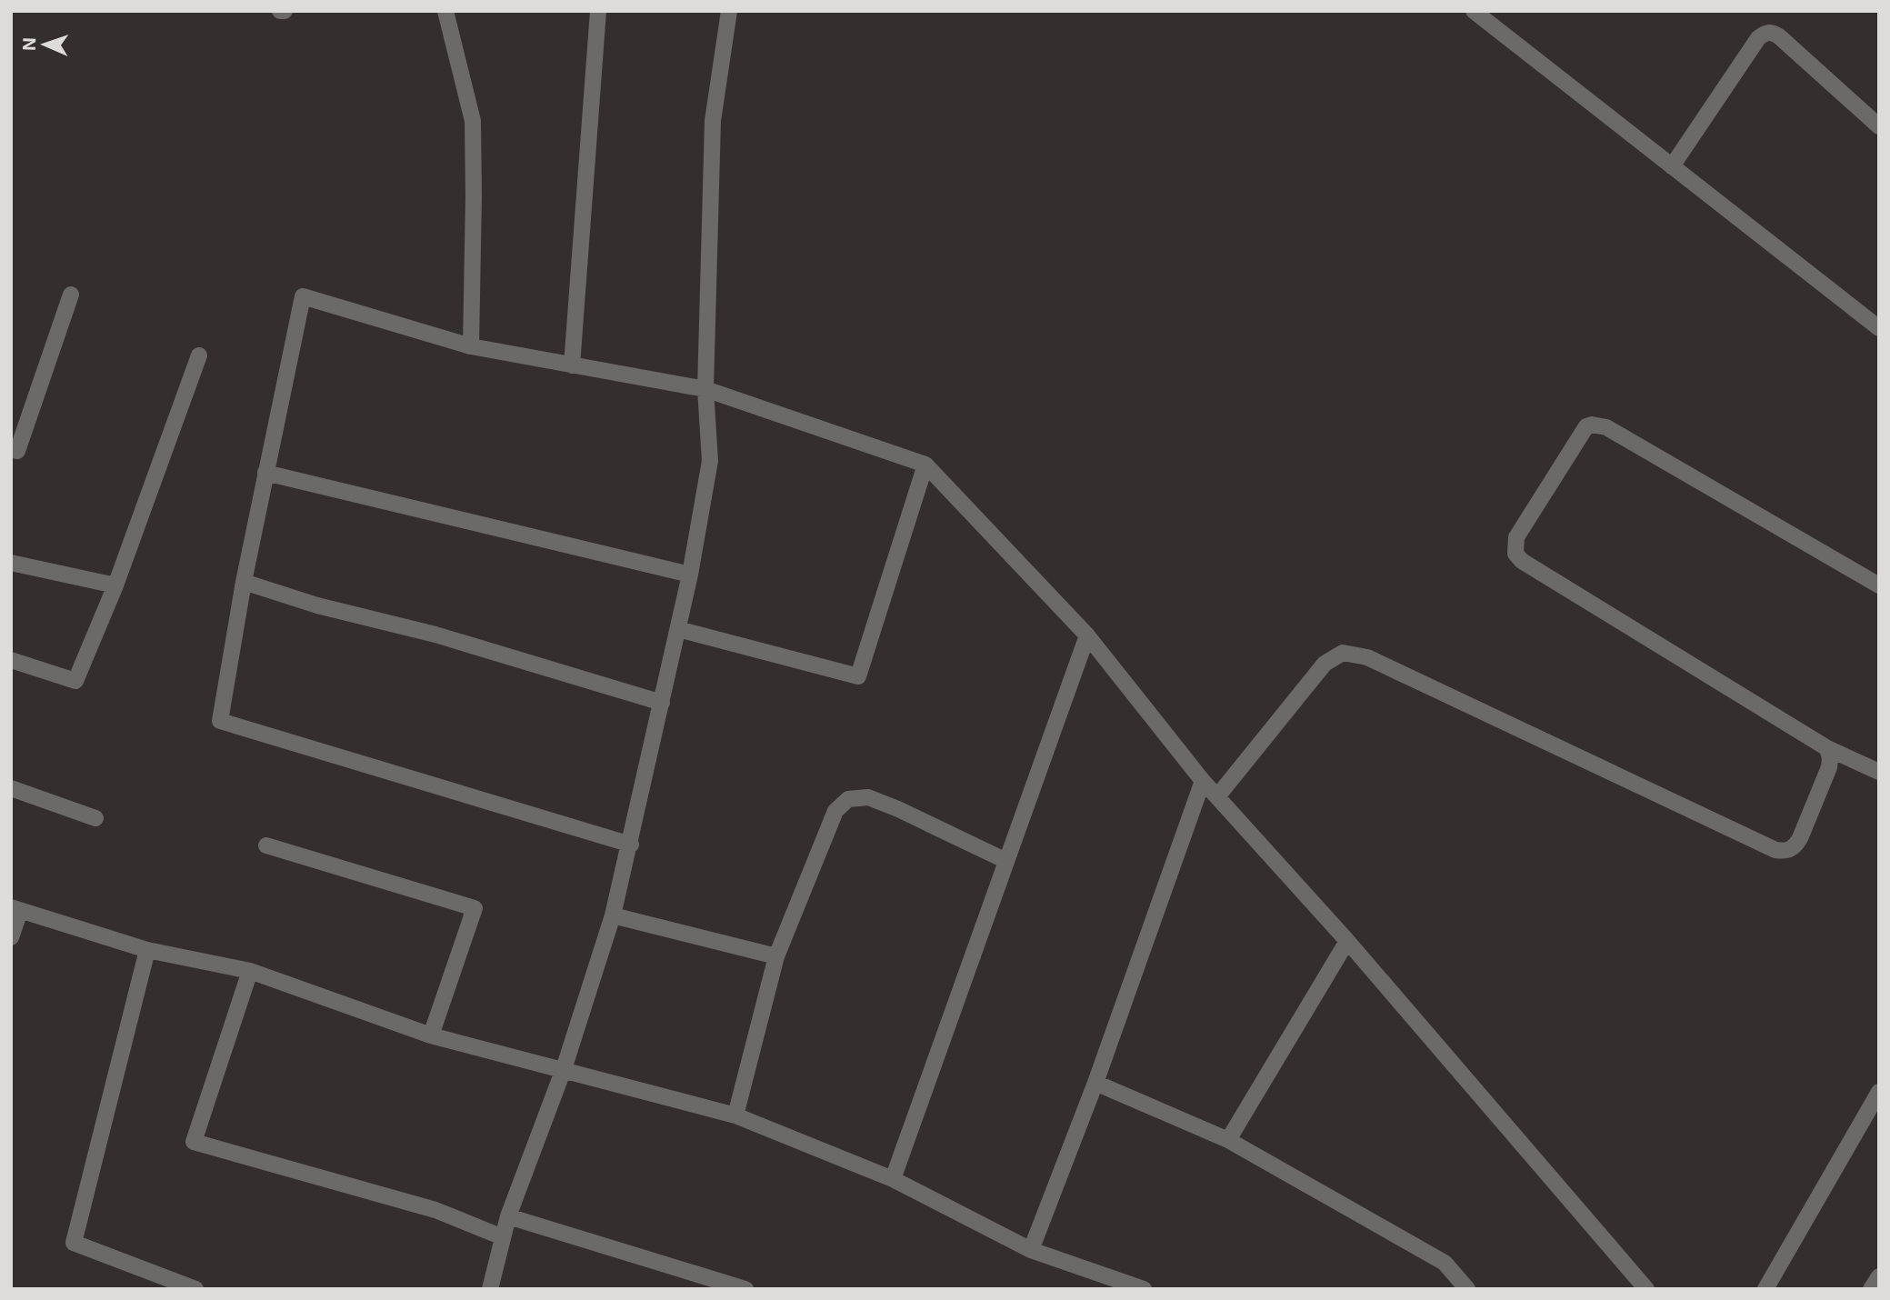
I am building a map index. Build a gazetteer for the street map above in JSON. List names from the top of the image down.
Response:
{
  "north": "left"
}
